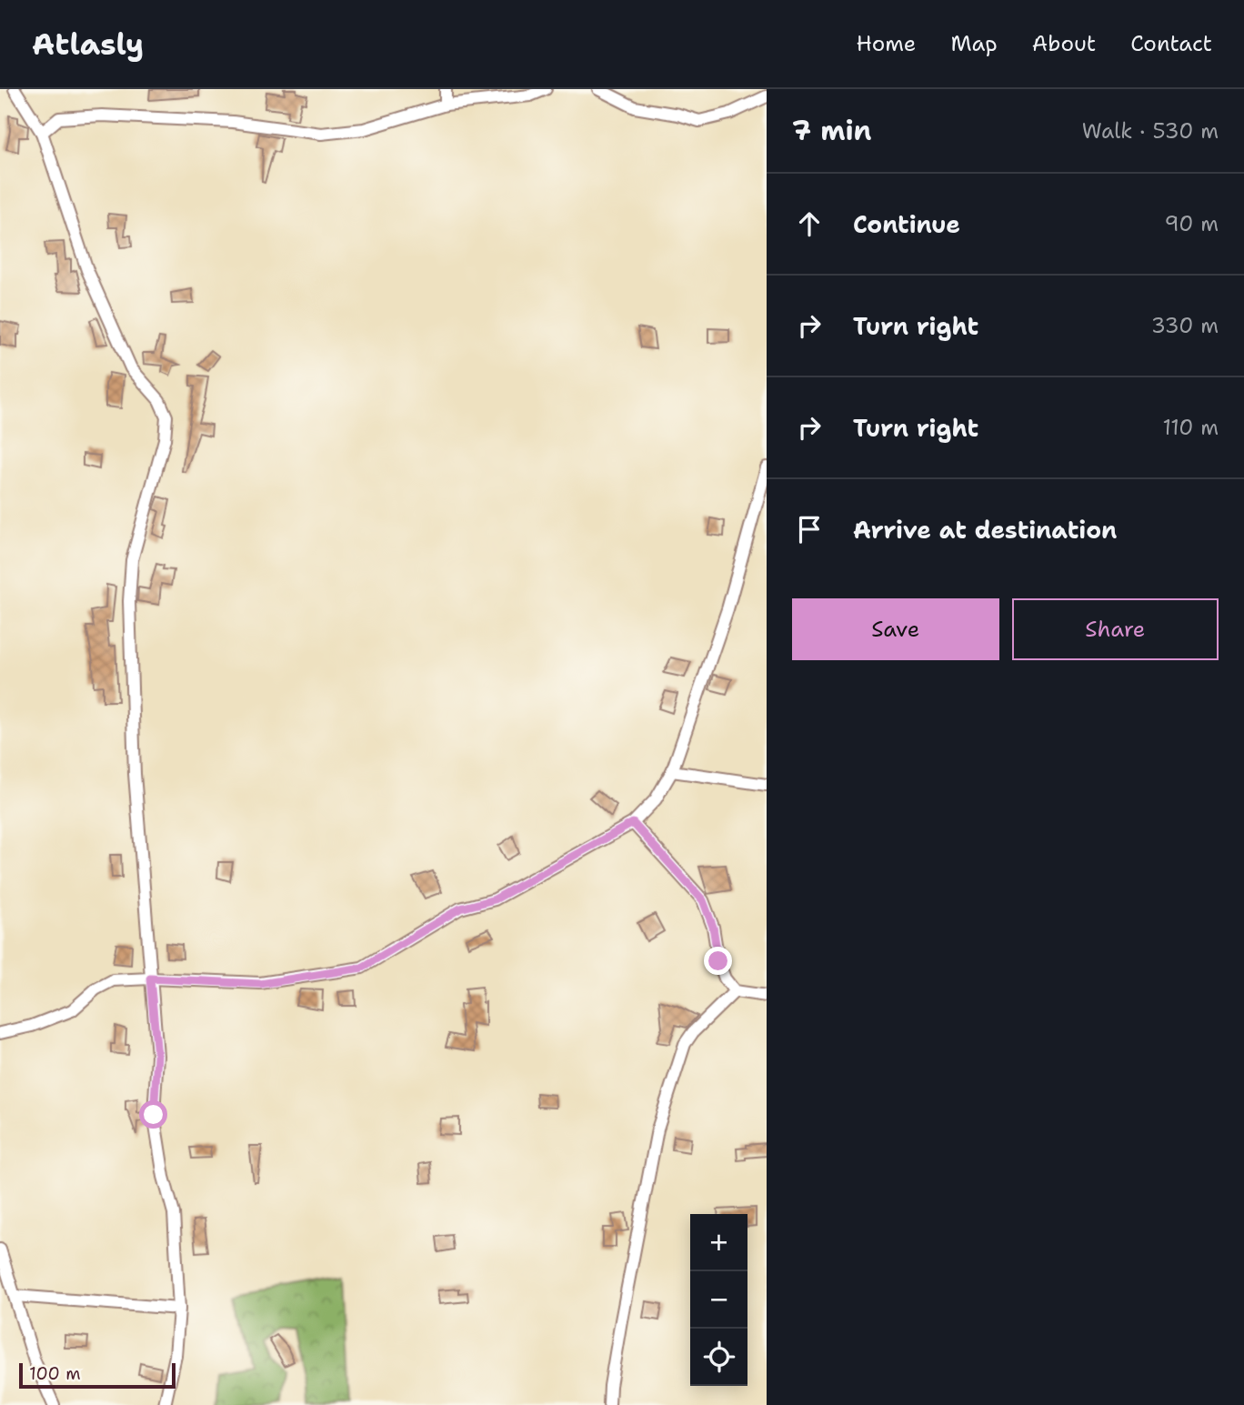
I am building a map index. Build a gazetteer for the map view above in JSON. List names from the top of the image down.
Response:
{
  "scale_bar": "100 m",
  "page": {
    "header": "Atlasly",
    "nav": [
      "Home",
      "Map",
      "About",
      "Contact"
    ],
    "heading": ["7 min", "Walk · 530 m"],
    "list": [
      ["Continue", "90 m"],
      ["Turn right", "330 m"],
      ["Turn right", "110 m"],
      "Arrive at destination"
    ],
    "buttons": ["Save", "Share"],
    "map_buttons": ["+", "−"],
    "scale": "100 m"
  }
}
